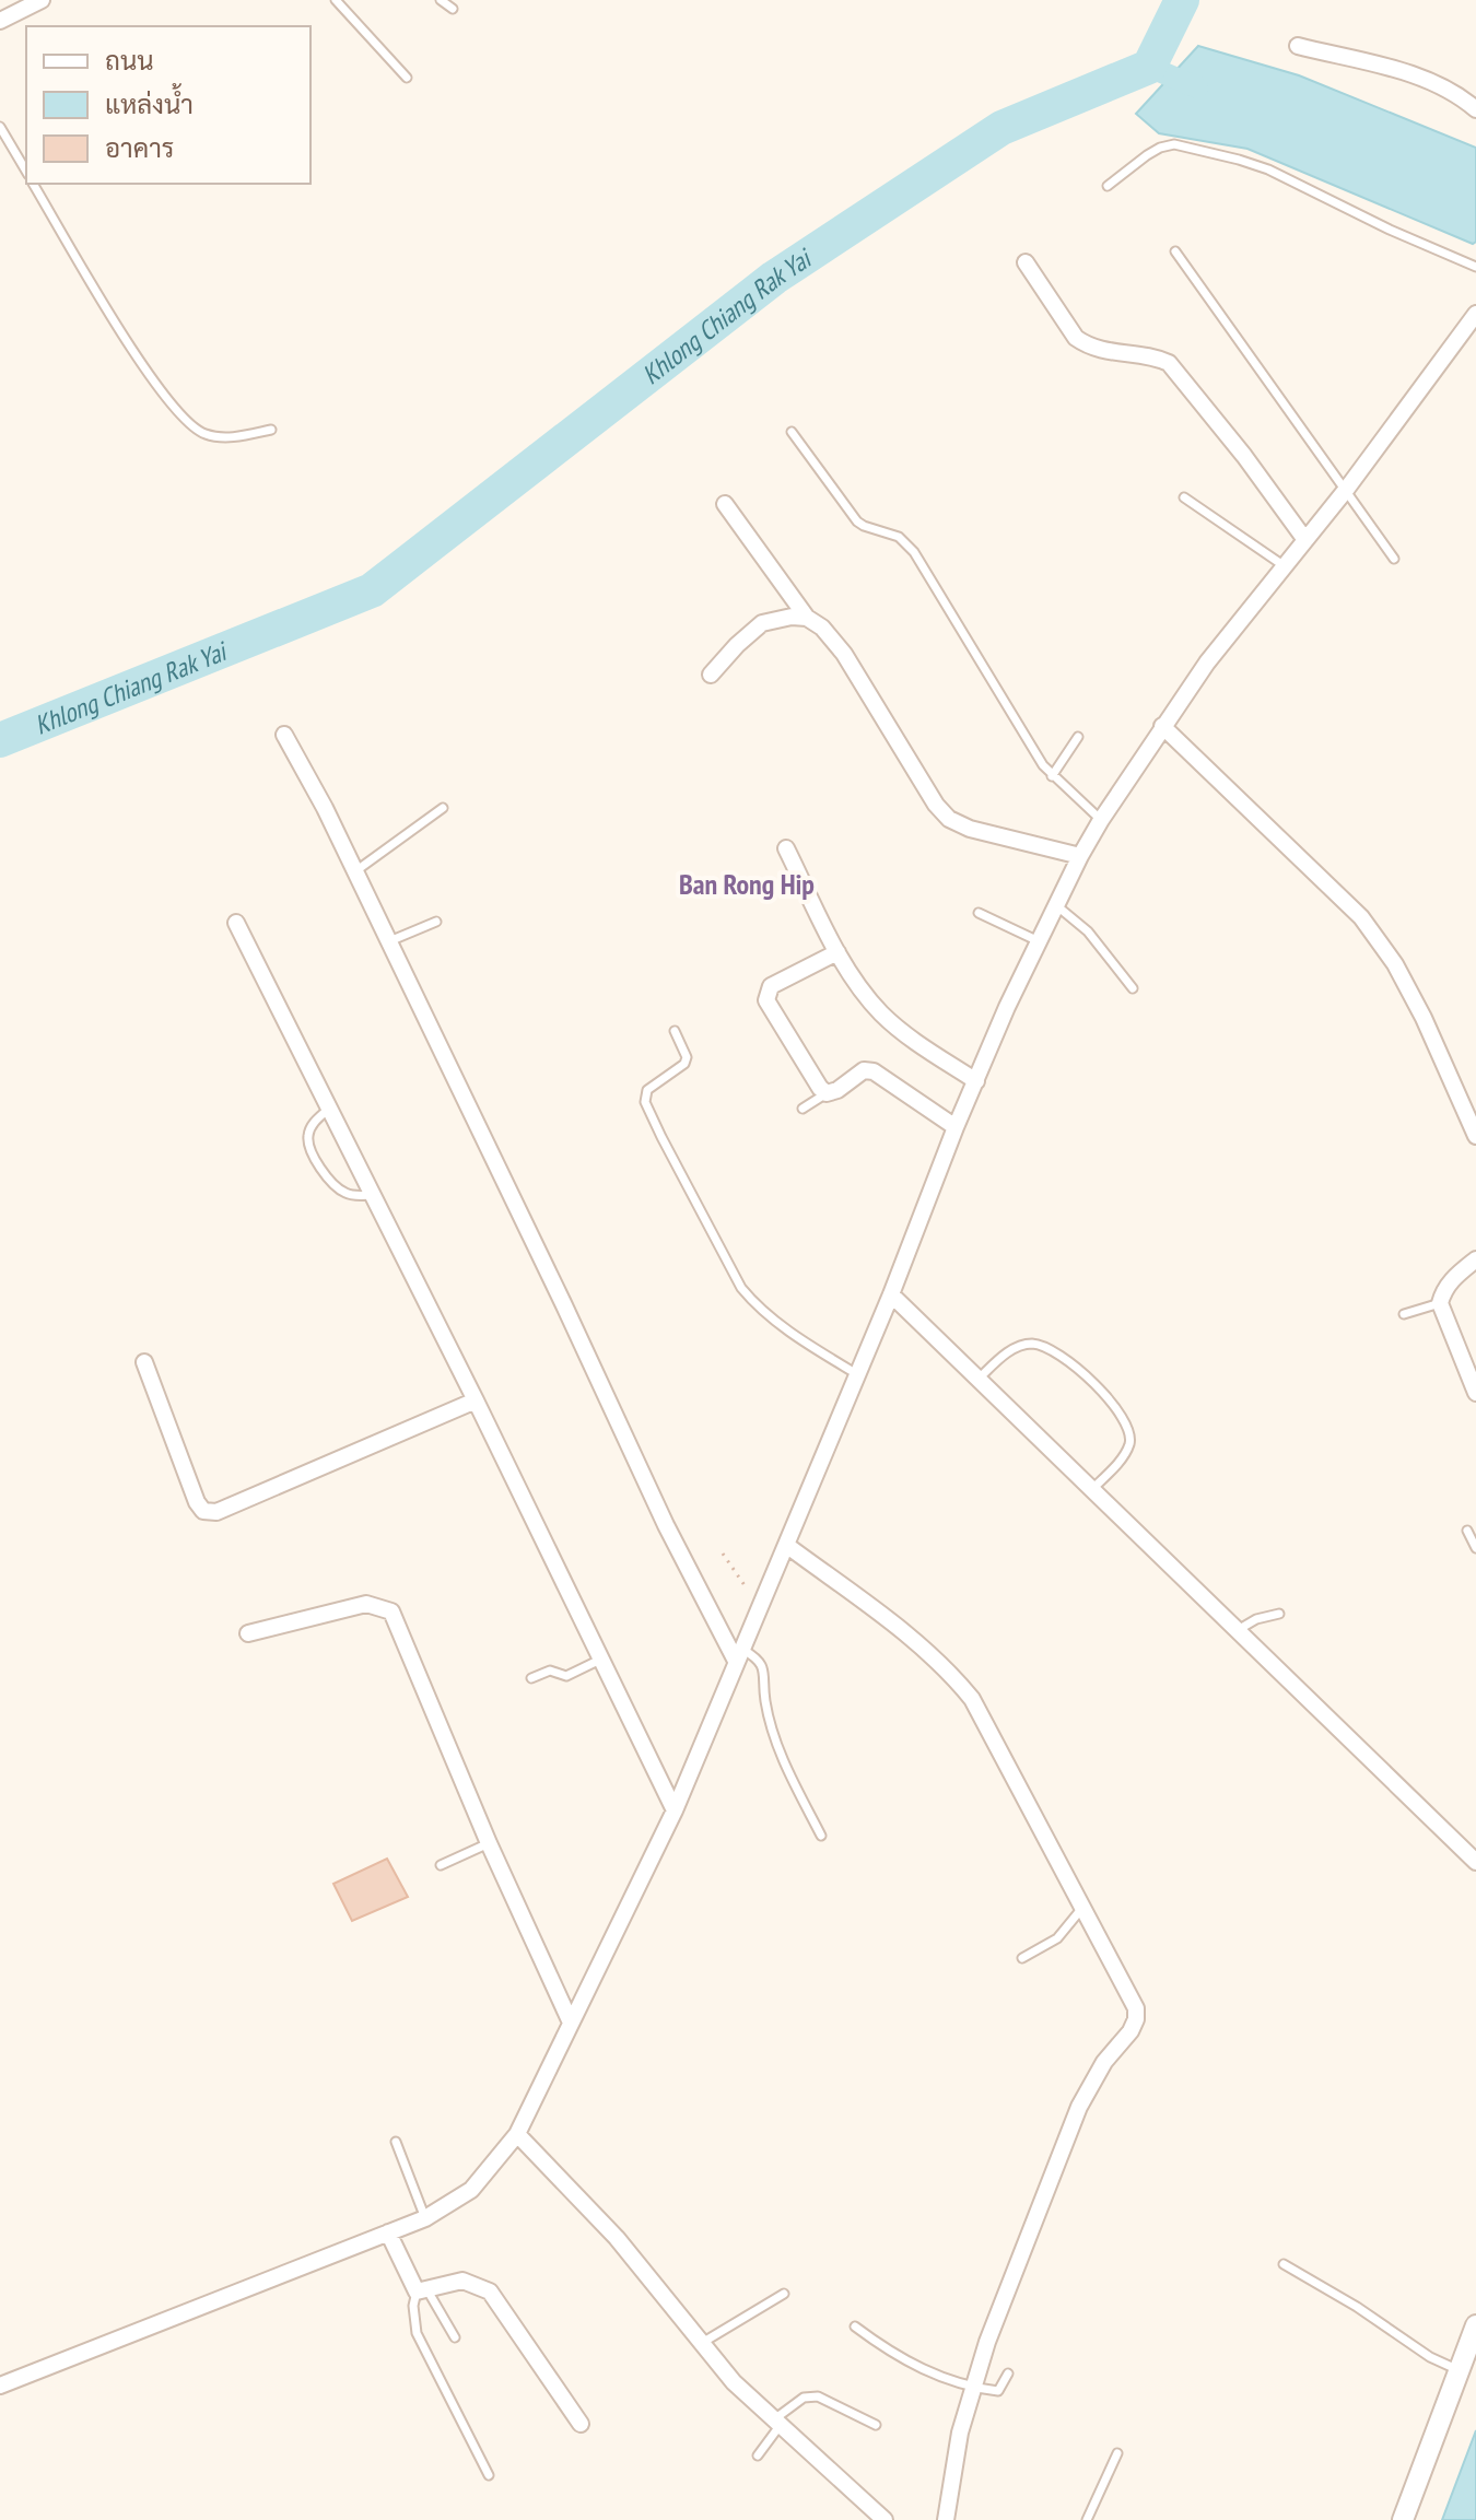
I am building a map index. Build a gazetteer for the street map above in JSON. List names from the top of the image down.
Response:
{
  "districts": ["Ban Rong Hip"],
  "water": ["Khlong Chiang Rak Yai"],
  "legend": ["ถนน", "แหล่งน้ำ", "อาคาร"]
}
